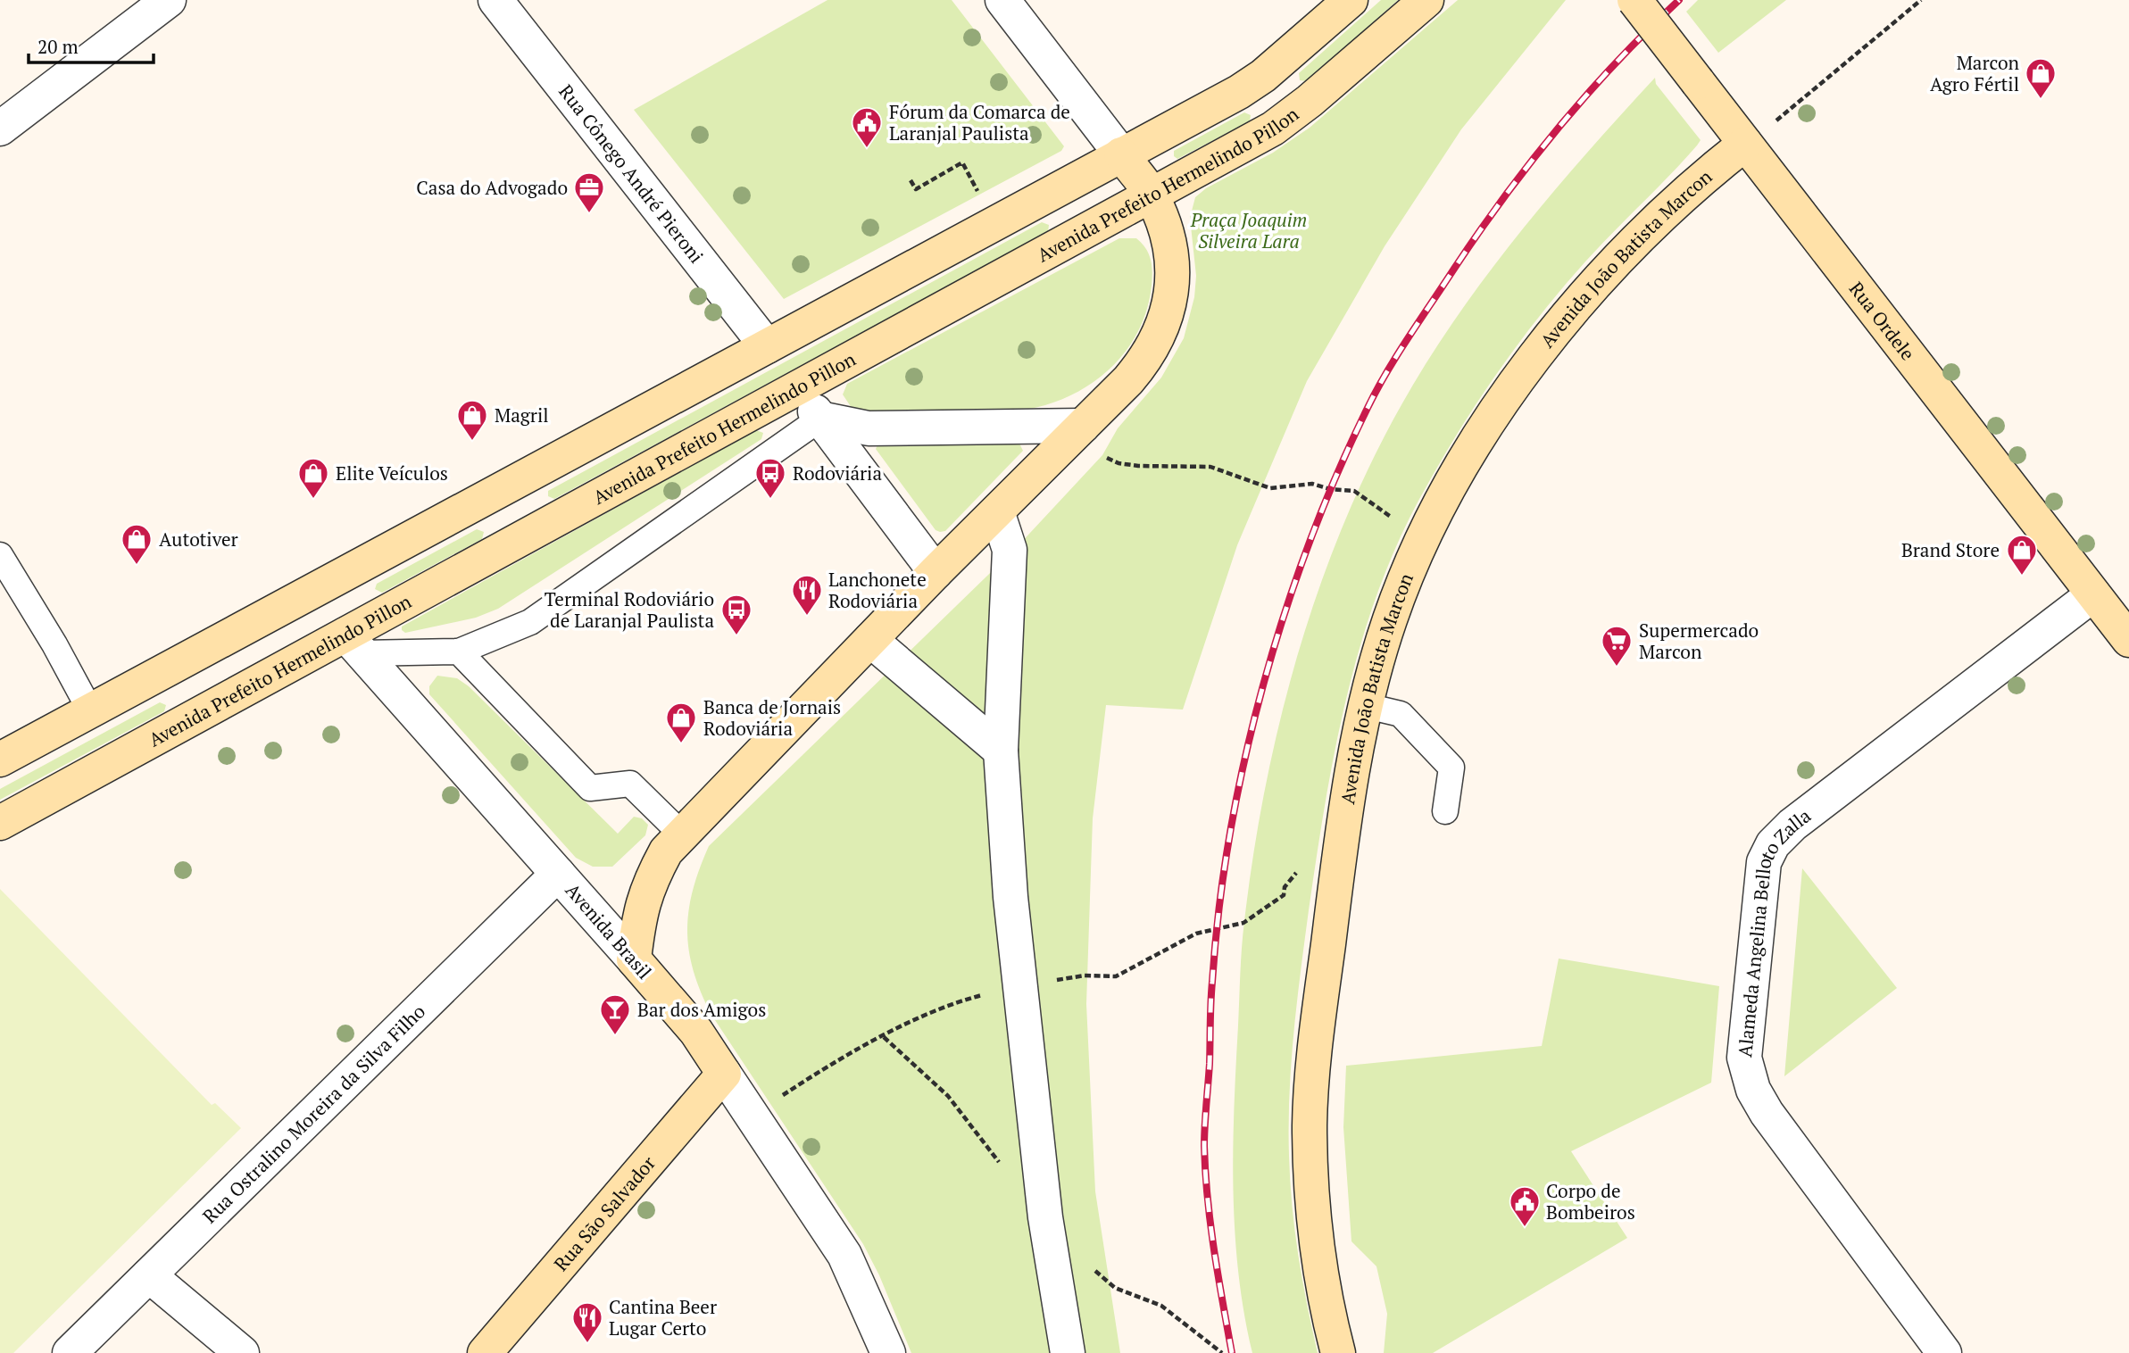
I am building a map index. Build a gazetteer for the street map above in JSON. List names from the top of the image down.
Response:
{
  "streets": {
    "main road": [
      "Avenida Prefeito Hermelindo Pillon",
      "Avenida João Batista Marcon",
      "Rua Ordele",
      "Avenida Brasil",
      "Rua São Salvador"
    ],
    "street": ["Rua Cônego André Pieroni", "Alameda Angelina Belloto Zalla", "Rua Ostralino Moreira da Silva Filho"]
  },
  "crossings": [
    ["Avenida Prefeito Hermelindo Pillon", "Avenida Brasil"],
    ["Avenida João Batista Marcon", "Rua Ordele"],
    ["Rua Ordele", "Alameda Angelina Belloto Zalla"],
    ["Avenida Brasil", "Rua Ostralino Moreira da Silva Filho"],
    ["Avenida Brasil", "Rua São Salvador"]
  ],
  "parks": ["Praça Joaquim Silveira Lara"],
  "places": {
    "shop": [
      "Marcon Agro Fértil",
      "Magril",
      "Elite Veículos",
      "Autotiver",
      "Brand Store",
      "Banca de Jornais Rodoviária"
    ],
    "public building": ["Fórum da Comarca de Laranjal Paulista", "Corpo de Bombeiros"],
    "office": ["Casa do Advogado"],
    "bus stop": ["Rodoviária", "Terminal Rodoviário de Laranjal Paulista"],
    "restaurant": ["Lanchonete Rodoviária", "Cantina Beer Lugar Certo"],
    "supermarket": ["Supermercado Marcon"],
    "bar": ["Bar dos Amigos"]
  },
  "scale_bar": "20 m"
}
